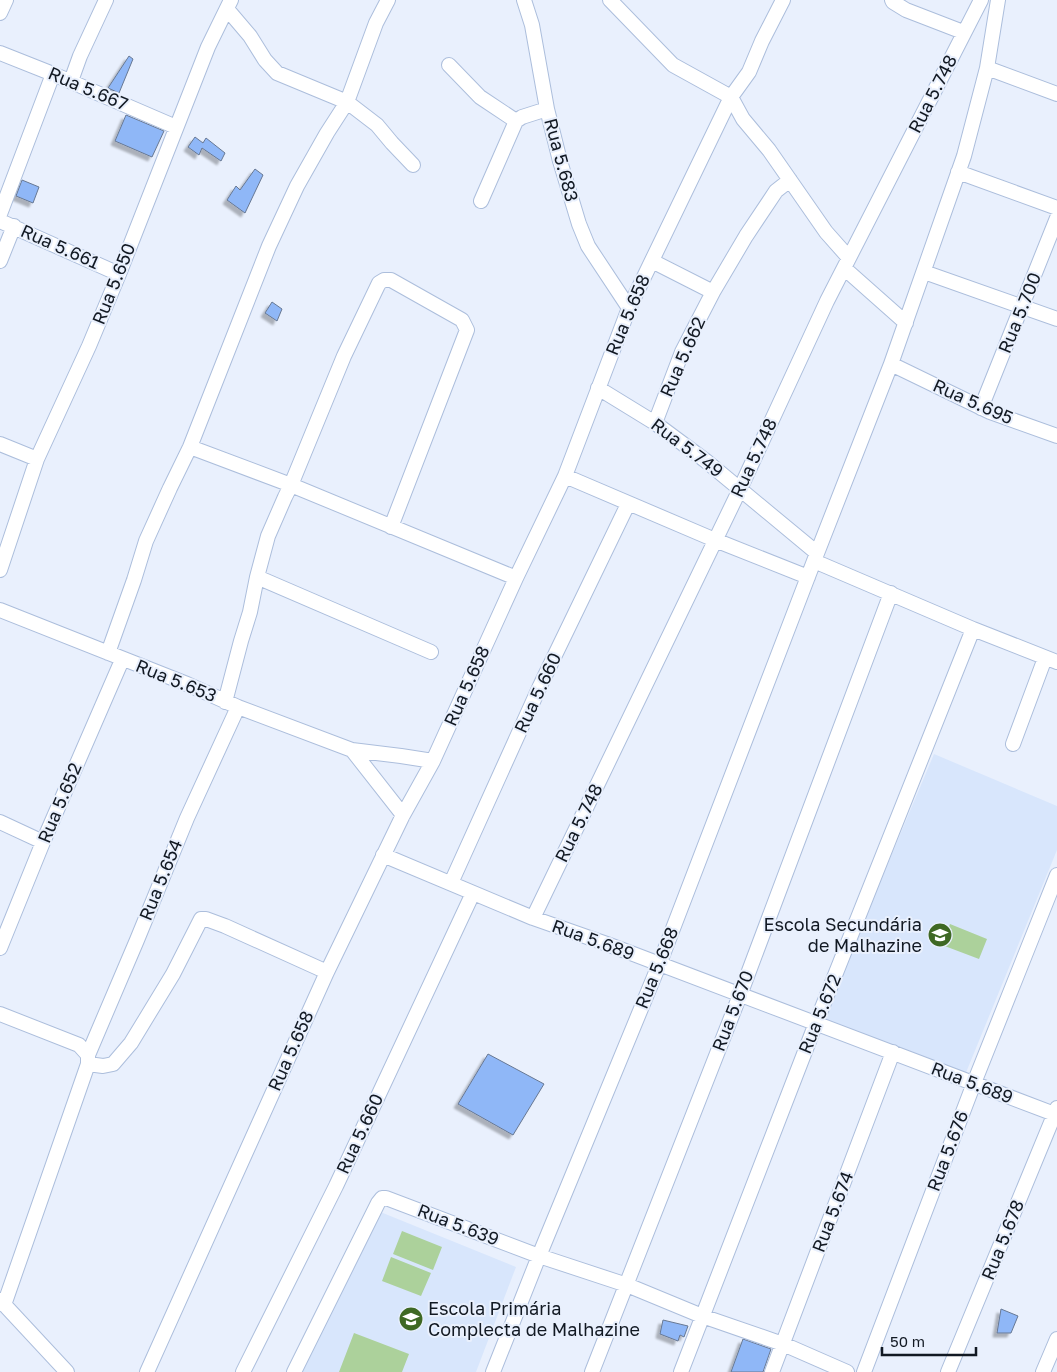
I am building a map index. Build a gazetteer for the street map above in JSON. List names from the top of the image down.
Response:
{
  "streets": {
    "street": [
      "Rua 5.667",
      "Rua 5.748",
      "Rua 5.683",
      "Rua 5.661",
      "Rua 5.650",
      "Rua 5.700",
      "Rua 5.658",
      "Rua 5.662",
      "Rua 5.695",
      "Rua 5.749",
      "Rua 5.653",
      "Rua 5.660",
      "Rua 5.652",
      "Rua 5.654",
      "Rua 5.689",
      "Rua 5.668",
      "Rua 5.670",
      "Rua 5.672",
      "Rua 5.676",
      "Rua 5.674",
      "Rua 5.639",
      "Rua 5.678"
    ]
  },
  "crossings": [
    ["Rua 5.667", "Rua 5.650"],
    ["Rua 5.748", "Rua 5.695"],
    ["Rua 5.748", "Rua 5.749"],
    ["Rua 5.748", "Rua 5.689"],
    ["Rua 5.748", "Rua 5.668"],
    ["Rua 5.683", "Rua 5.658"],
    ["Rua 5.661", "Rua 5.650"],
    ["Rua 5.700", "Rua 5.695"],
    ["Rua 5.658", "Rua 5.749"],
    ["Rua 5.658", "Rua 5.653"],
    ["Rua 5.658", "Rua 5.689"],
    ["Rua 5.662", "Rua 5.749"],
    ["Rua 5.749", "Rua 5.668"],
    ["Rua 5.749", "Rua 5.670"],
    ["Rua 5.749", "Rua 5.672"],
    ["Rua 5.653", "Rua 5.652"],
    ["Rua 5.653", "Rua 5.654"],
    ["Rua 5.660", "Rua 5.689"],
    ["Rua 5.689", "Rua 5.668"],
    ["Rua 5.689", "Rua 5.670"],
    ["Rua 5.689", "Rua 5.672"],
    ["Rua 5.689", "Rua 5.676"],
    ["Rua 5.689", "Rua 5.674"],
    ["Rua 5.689", "Rua 5.678"],
    ["Rua 5.668", "Rua 5.639"]
  ],
  "places": {
    "school or university": ["Escola Secundária de Malhazine", "Escola Primária Complecta de Malhazine"]
  },
  "scale_bar": "50 m"
}
